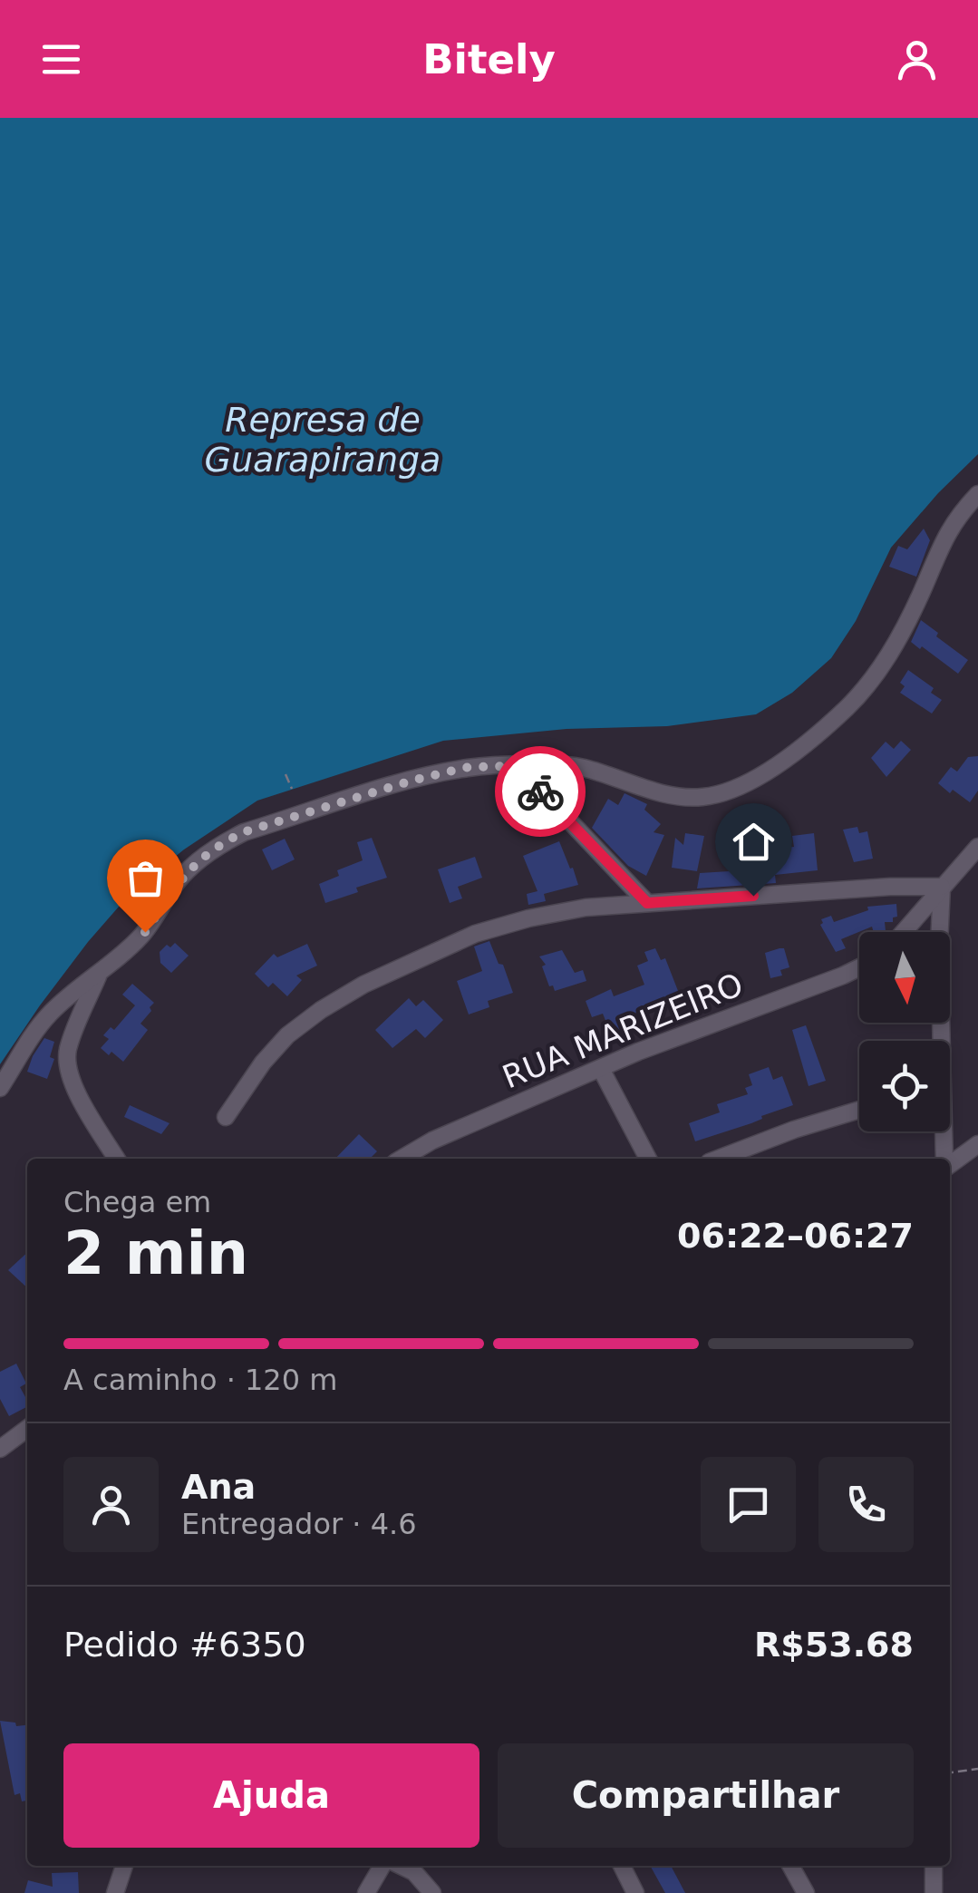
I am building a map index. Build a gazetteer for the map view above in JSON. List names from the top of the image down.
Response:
{
  "streets": {
    "street": ["RUA MARIZEIRO"]
  },
  "water": ["Represa de Guarapiranga"],
  "north": "bottom",
  "page": {
    "header": "Bitely",
    "heading": ["2 min", "Chega em", "06:22–06:27"],
    "panel": [
      "Ana",
      "Entregador · 4.6",
      "Pedido #6350",
      "R$53.68"
    ],
    "bar": "A caminho · 120 m",
    "buttons": ["Ajuda", "Compartilhar"]
  }
}
